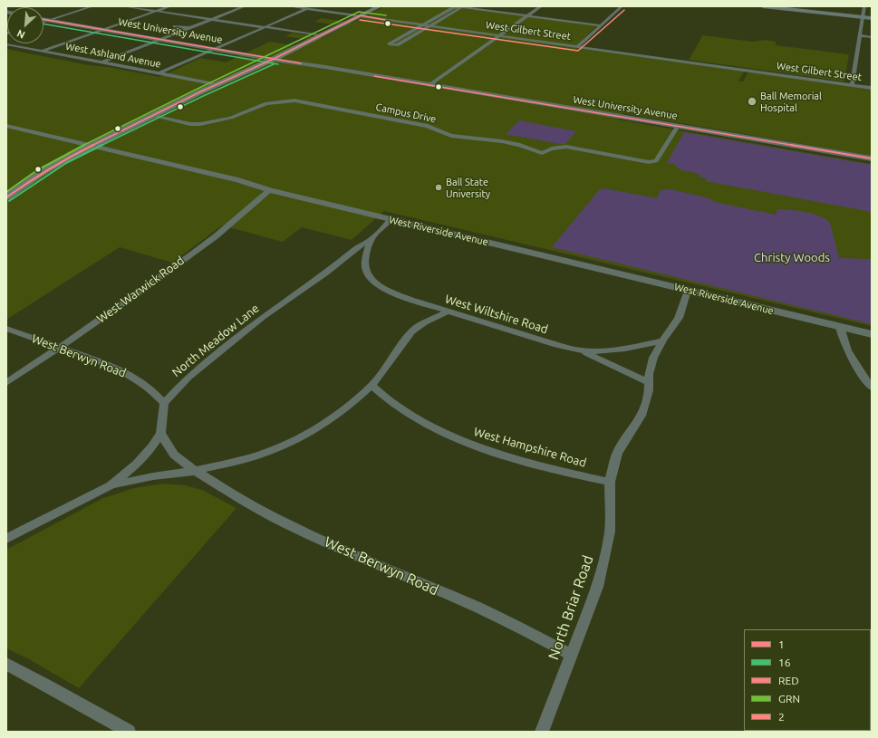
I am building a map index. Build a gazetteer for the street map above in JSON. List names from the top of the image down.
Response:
{
  "streets": {
    "street": [
      "West University Avenue",
      "West Gilbert Street",
      "West Ashland Avenue",
      "Campus Drive",
      "West Riverside Avenue",
      "West Warwick Road",
      "West Wiltshire Road",
      "North Meadow Lane",
      "West Berwyn Road",
      "West Hampshire Road",
      "North Briar Road"
    ]
  },
  "crossings": [
    ["West University Avenue", "Campus Drive"],
    ["West Riverside Avenue", "West Warwick Road"],
    ["West Riverside Avenue", "North Meadow Lane"],
    ["West Riverside Avenue", "North Briar Road"],
    ["West Warwick Road", "West Berwyn Road"],
    ["West Wiltshire Road", "North Meadow Lane"],
    ["West Wiltshire Road", "North Briar Road"],
    ["North Meadow Lane", "West Berwyn Road"],
    ["West Berwyn Road", "North Briar Road"],
    ["West Hampshire Road", "North Briar Road"]
  ],
  "parks": ["Christy Woods"],
  "places": ["Ball Memorial Hospital", "Ball State University"],
  "lines": [
    "transit line 2",
    "transit line GRN",
    "transit line RED",
    "transit line 1",
    "transit line 16"
  ],
  "legend": [
    "1",
    "16",
    "RED",
    "GRN",
    "2"
  ],
  "north": "bottom left"
}
